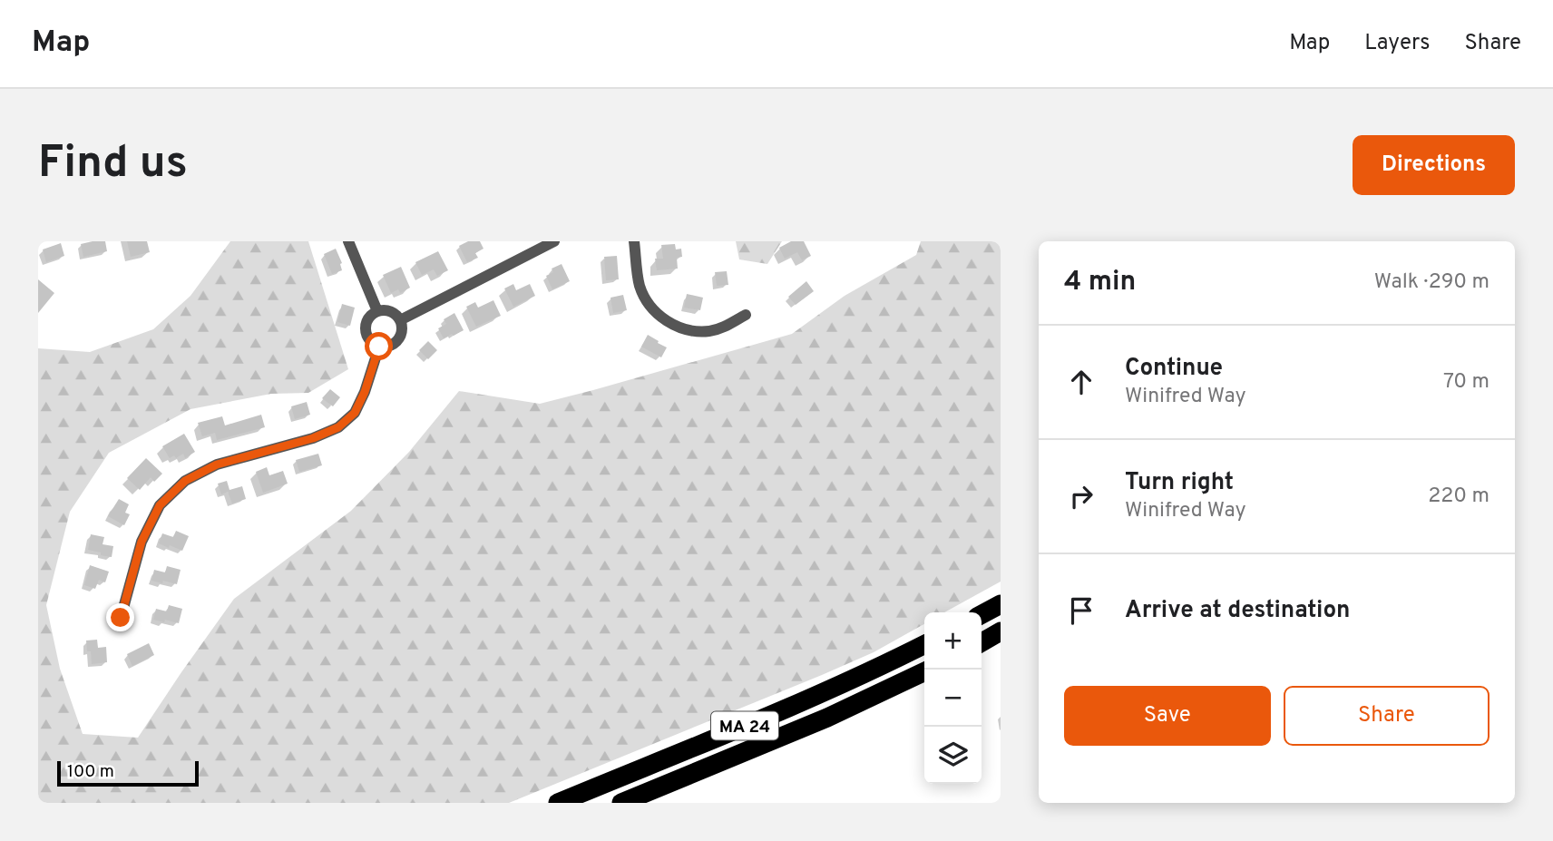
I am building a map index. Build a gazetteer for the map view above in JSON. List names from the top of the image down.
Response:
{
  "streets": {
    "highway": ["MA 24"]
  },
  "scale_bar": "100 m",
  "page": {
    "header": "Map",
    "nav": ["Map", "Layers", "Share"],
    "buttons": [
      "Directions",
      ["Save", "Share"]
    ],
    "title": "Find us",
    "heading": ["4 min", "Walk · 290 m"],
    "list": [
      ["Continue", "Winifred Way", "70 m"],
      ["Turn right", "Winifred Way", "220 m"],
      "Arrive at destination"
    ],
    "map_buttons": ["+", "−"],
    "scale": "100 m"
  }
}
